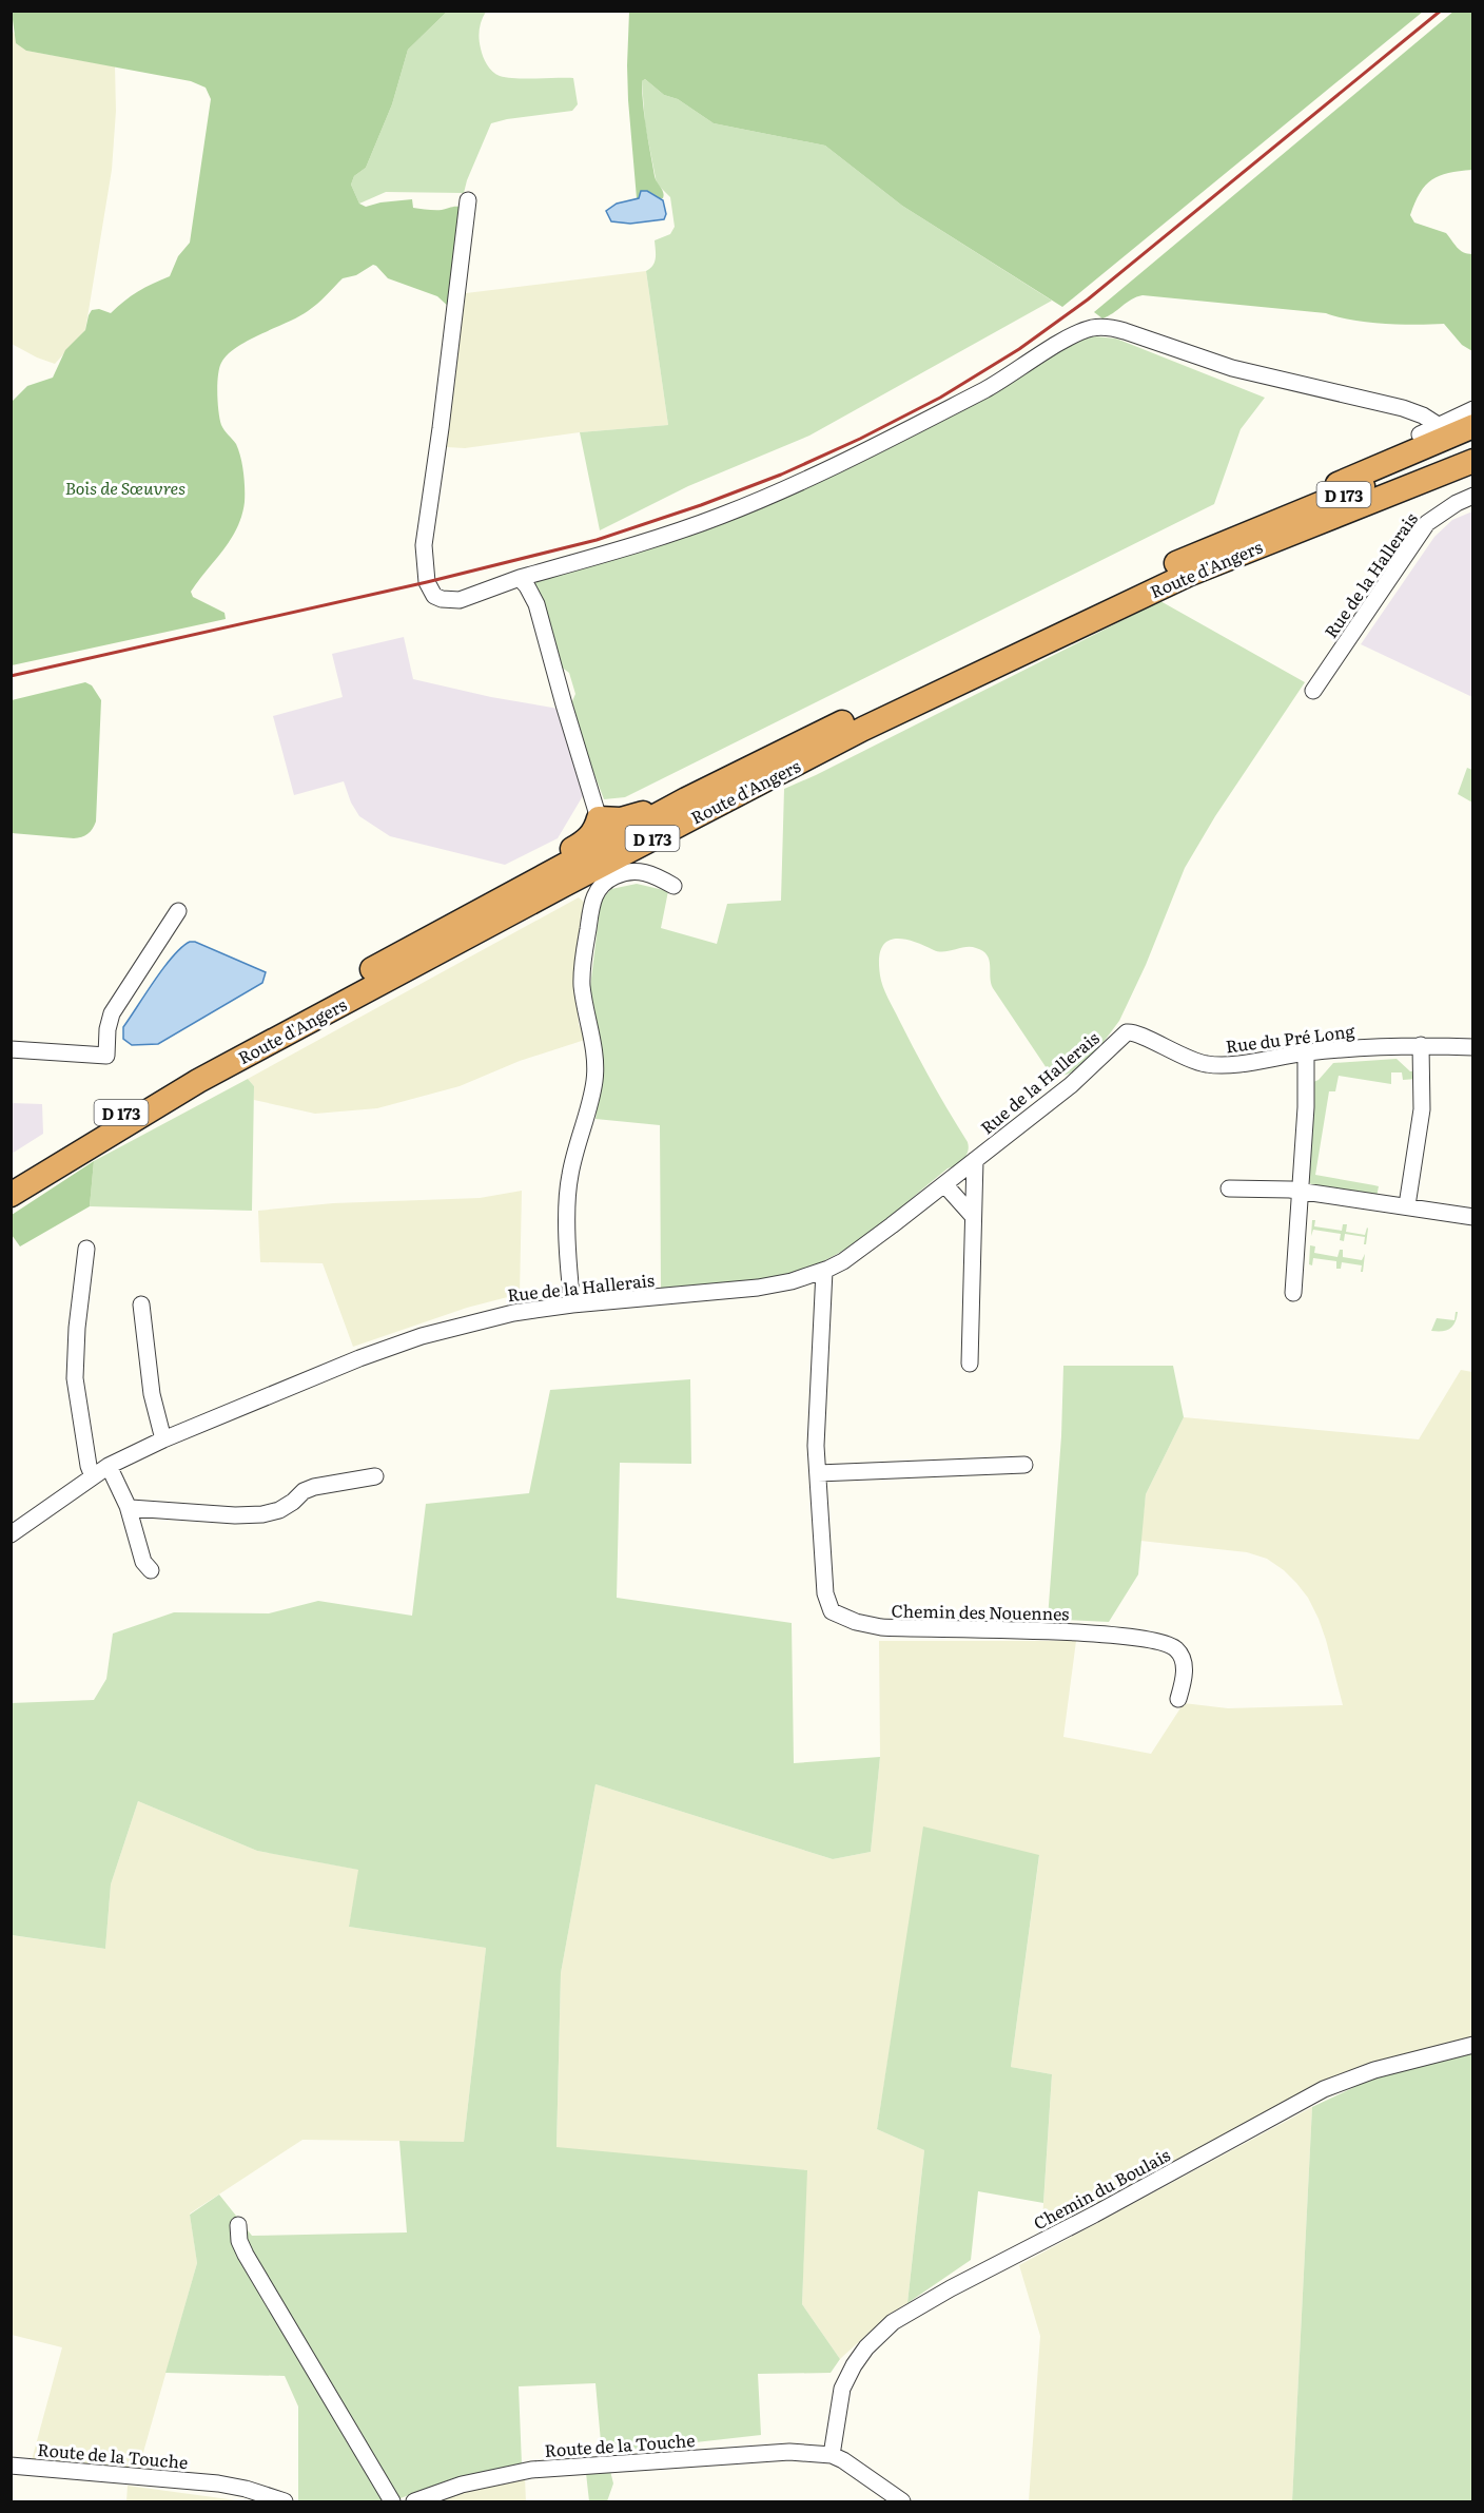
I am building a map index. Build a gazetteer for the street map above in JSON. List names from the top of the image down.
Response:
{
  "streets": {
    "highway": ["D 173", "Route d'Angers"],
    "street": [
      "Rue de la Hallerais",
      "Rue du Pré Long",
      "Chemin des Nouennes",
      "Chemin du Boulais",
      "Route de la Touche"
    ]
  },
  "crossings": [
    ["Rue de la Hallerais", "Rue du Pré Long"],
    ["Rue de la Hallerais", "Chemin des Nouennes"],
    ["Chemin du Boulais", "Route de la Touche"]
  ],
  "parks": ["Bois de Sœuvres"]
}
